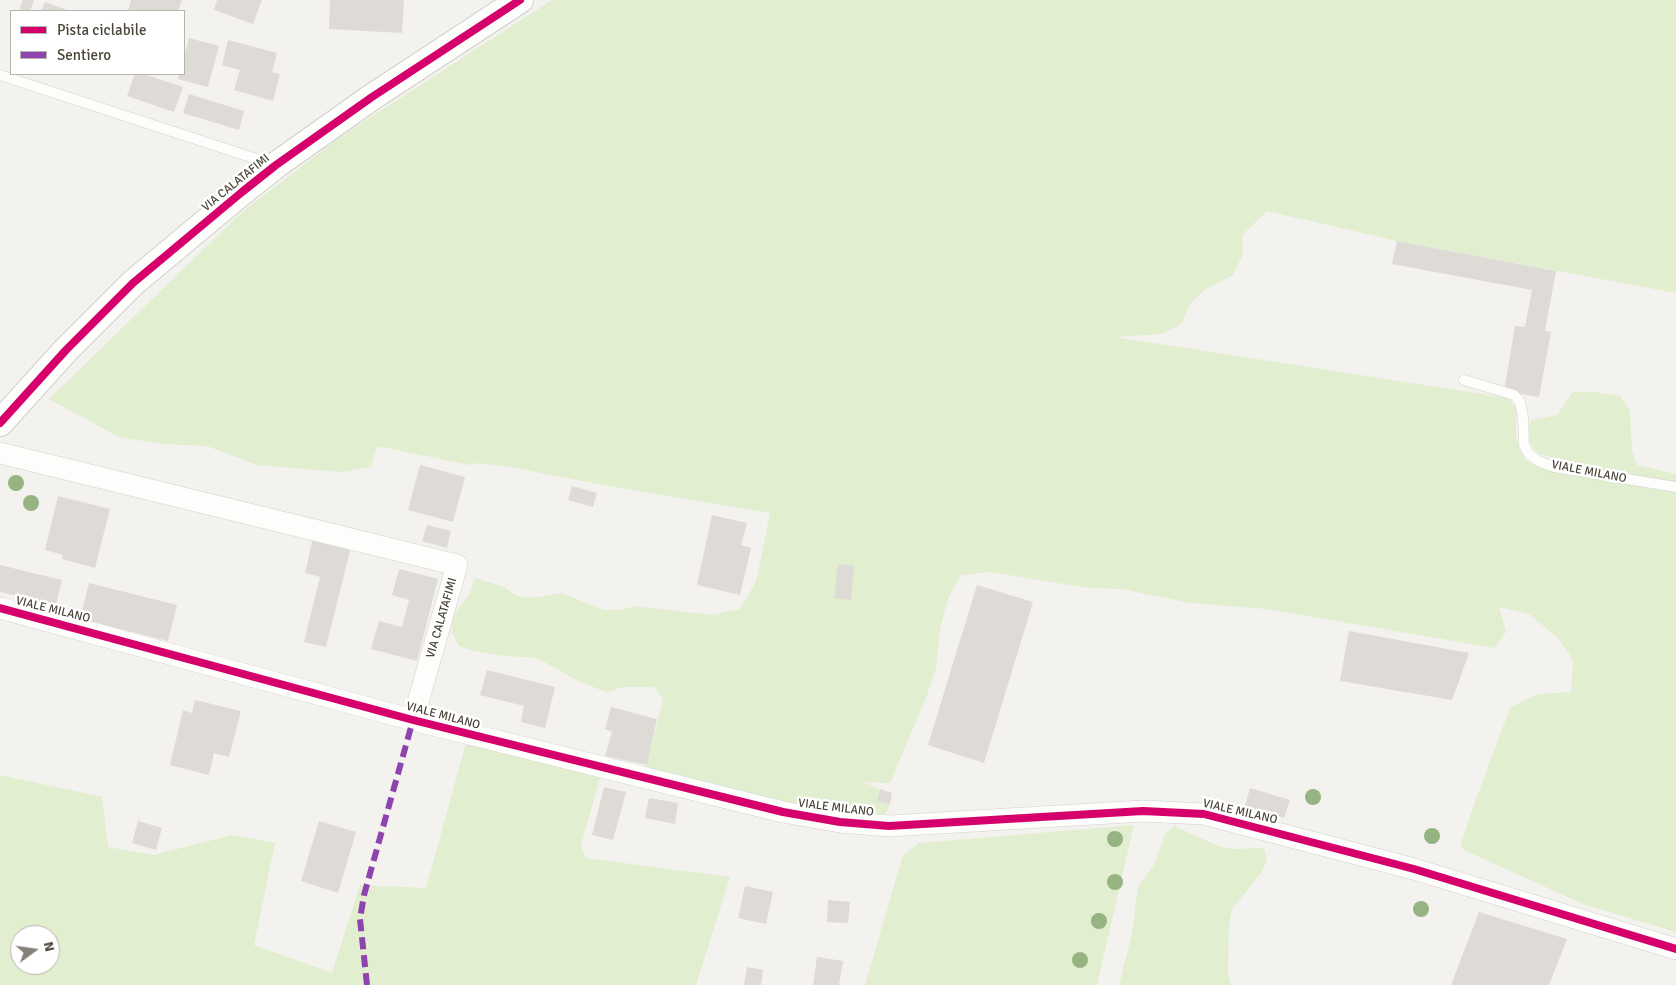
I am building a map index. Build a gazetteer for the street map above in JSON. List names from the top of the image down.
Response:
{
  "streets": {
    "street": ["VIA CALATAFIMI", "VIALE MILANO"]
  },
  "crossings": [
    ["VIA CALATAFIMI", "VIALE MILANO"]
  ],
  "legend": ["Pista ciclabile", "Sentiero"],
  "north": "right"
}
